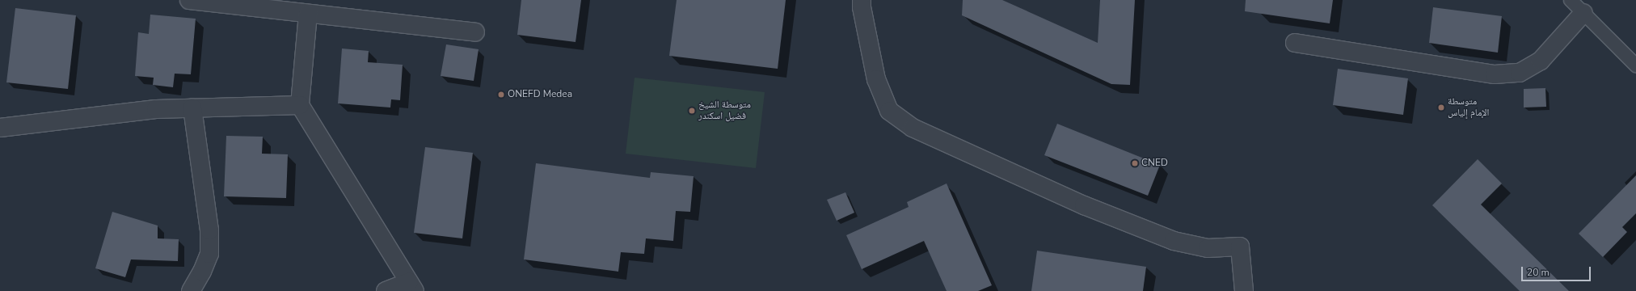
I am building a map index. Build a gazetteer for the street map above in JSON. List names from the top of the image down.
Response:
{
  "places": [
    "ONEFD Medea",
    "متوسطة الإمام إلياس",
    "متوسطة الشيخ فضيل اسكندر",
    "CNED"
  ],
  "scale_bar": "20 m"
}
